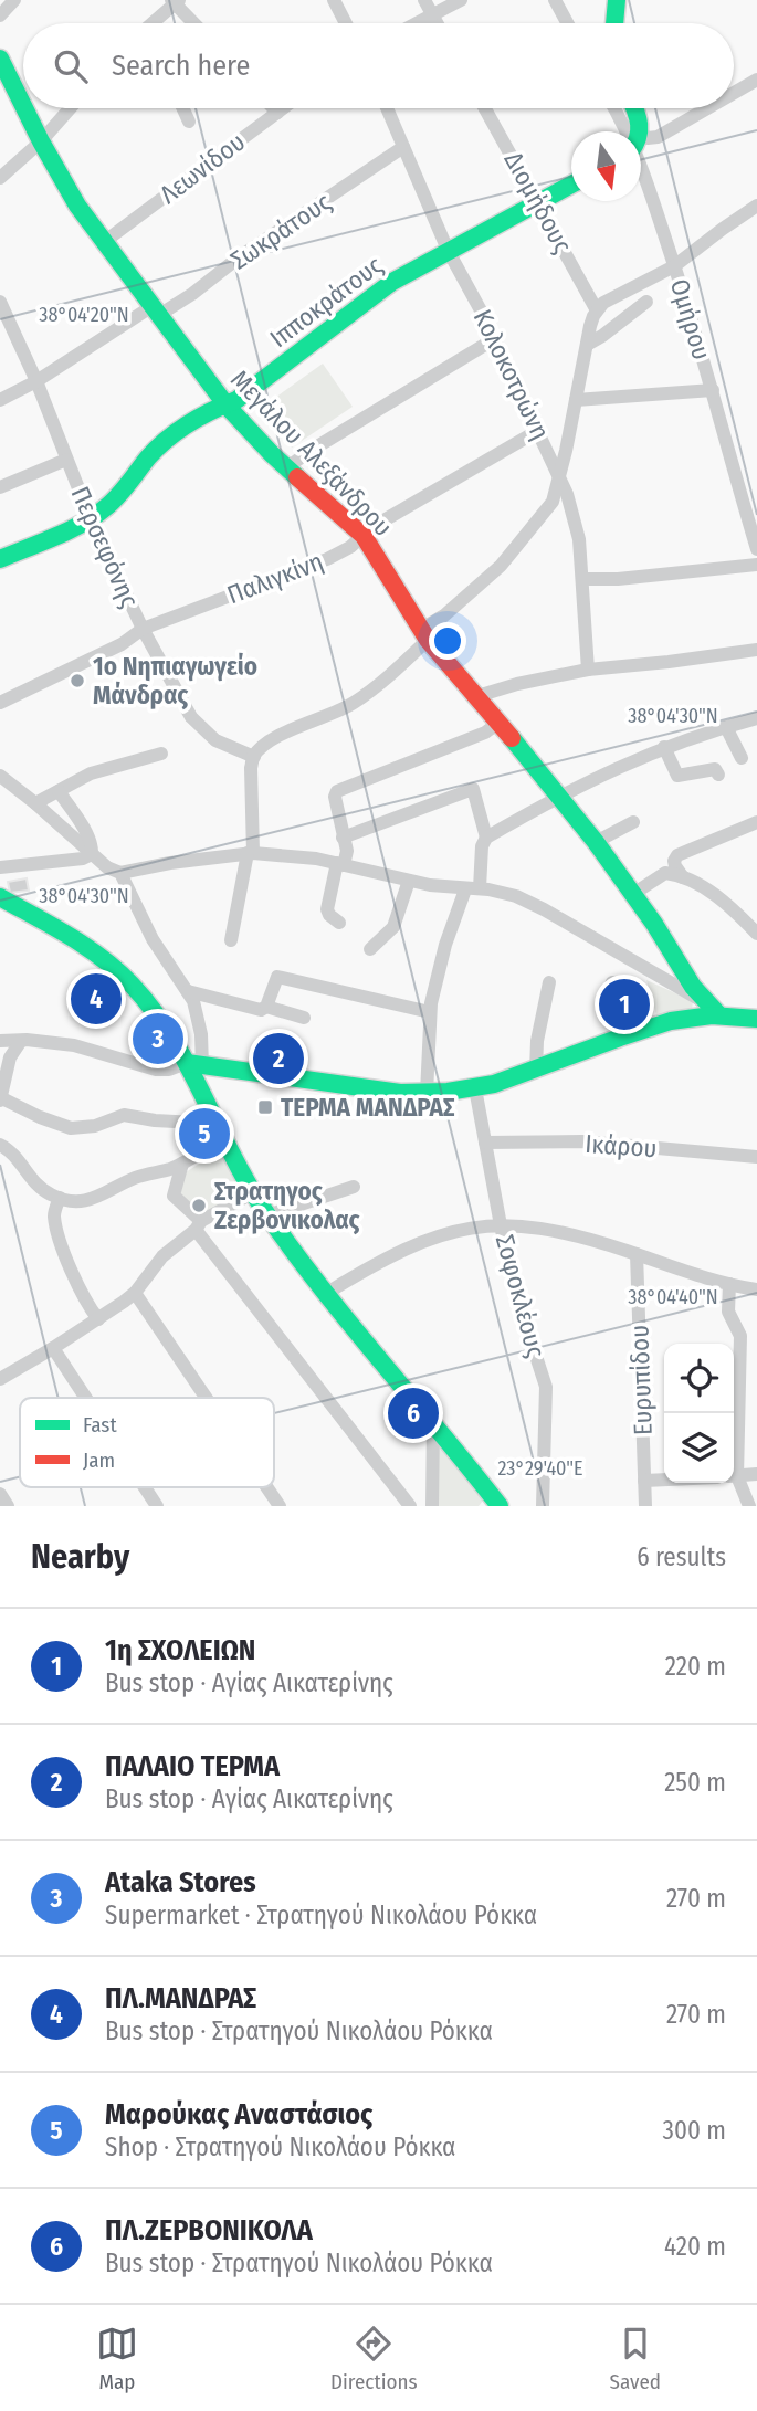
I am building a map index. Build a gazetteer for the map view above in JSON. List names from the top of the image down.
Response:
{
  "streets": {
    "street": [
      "Λεωνίδου",
      "Διομήδους",
      "Σωκράτους",
      "Ιπποκράτους",
      "Ομήρου",
      "Κολοκοτρώνη",
      "Μεγάλου Αλεξάνδρου",
      "Περσεφόνης",
      "Παλιγκίνη",
      "Ικάρου",
      "Σοφοκλέους",
      "Ευρυπίδου"
    ]
  },
  "crossings": [
    ["Λεωνίδου", "Μεγάλου Αλεξάνδρου"],
    ["Διομήδους", "Ιπποκράτους"],
    ["Σωκράτους", "Κολοκοτρώνη"],
    ["Σωκράτους", "Μεγάλου Αλεξάνδρου"],
    ["Σωκράτους", "Περσεφόνης"],
    ["Ιπποκράτους", "Κολοκοτρώνη"],
    ["Ιπποκράτους", "Μεγάλου Αλεξάνδρου"],
    ["Ιπποκράτους", "Περσεφόνης"],
    ["Κολοκοτρώνη", "Παλιγκίνη"],
    ["Μεγάλου Αλεξάνδρου", "Παλιγκίνη"],
    ["Περσεφόνης", "Παλιγκίνη"],
    ["Ικάρου", "Σοφοκλέους"]
  ],
  "places": {
    "other": ["1ο Νηπιαγωγείο Μάνδρας", "Στρατηγος Ζερβονικολας"],
    "transit": ["ΤΕΡΜΑ ΜΑΝΔΡΑΣ"]
  },
  "legend": ["Fast", "Jam"],
  "north": "bottom",
  "page": {
    "search": "Search here",
    "pins": [
      "4",
      "1",
      "3",
      "2",
      "5",
      "6"
    ],
    "heading": ["Nearby", "6 results"],
    "list": [
      {
        "mark": "1",
        "name": "1η ΣΧΟΛΕΙΩΝ",
        "note": "Bus stop · Αγίας Αικατερίνης",
        "value": "220 m"
      },
      {
        "mark": "2",
        "name": "ΠΑΛΑΙΟ ΤΕΡΜΑ",
        "note": "Bus stop · Αγίας Αικατερίνης",
        "value": "250 m"
      },
      {
        "mark": "3",
        "name": "Ataka Stores",
        "note": "Supermarket · Στρατηγού Νικολάου Ρόκκα",
        "value": "270 m"
      },
      {
        "mark": "4",
        "name": "ΠΛ.ΜΑΝΔΡΑΣ",
        "note": "Bus stop · Στρατηγού Νικολάου Ρόκκα",
        "value": "270 m"
      },
      {
        "mark": "5",
        "name": "Μαρούκας Αναστάσιος",
        "note": "Shop · Στρατηγού Νικολάου Ρόκκα",
        "value": "300 m"
      },
      {
        "mark": "6",
        "name": "ΠΛ.ΖΕΡΒΟΝΙΚΟΛΑ",
        "note": "Bus stop · Στρατηγού Νικολάου Ρόκκα",
        "value": "420 m"
      }
    ],
    "nav": ["Map", "Directions", "Saved"]
  },
  "coordinates": [
    "38°04'20\"N",
    "38°04'30\"N",
    "38°04'40\"N",
    "23°29'40\"E"
  ]
}
